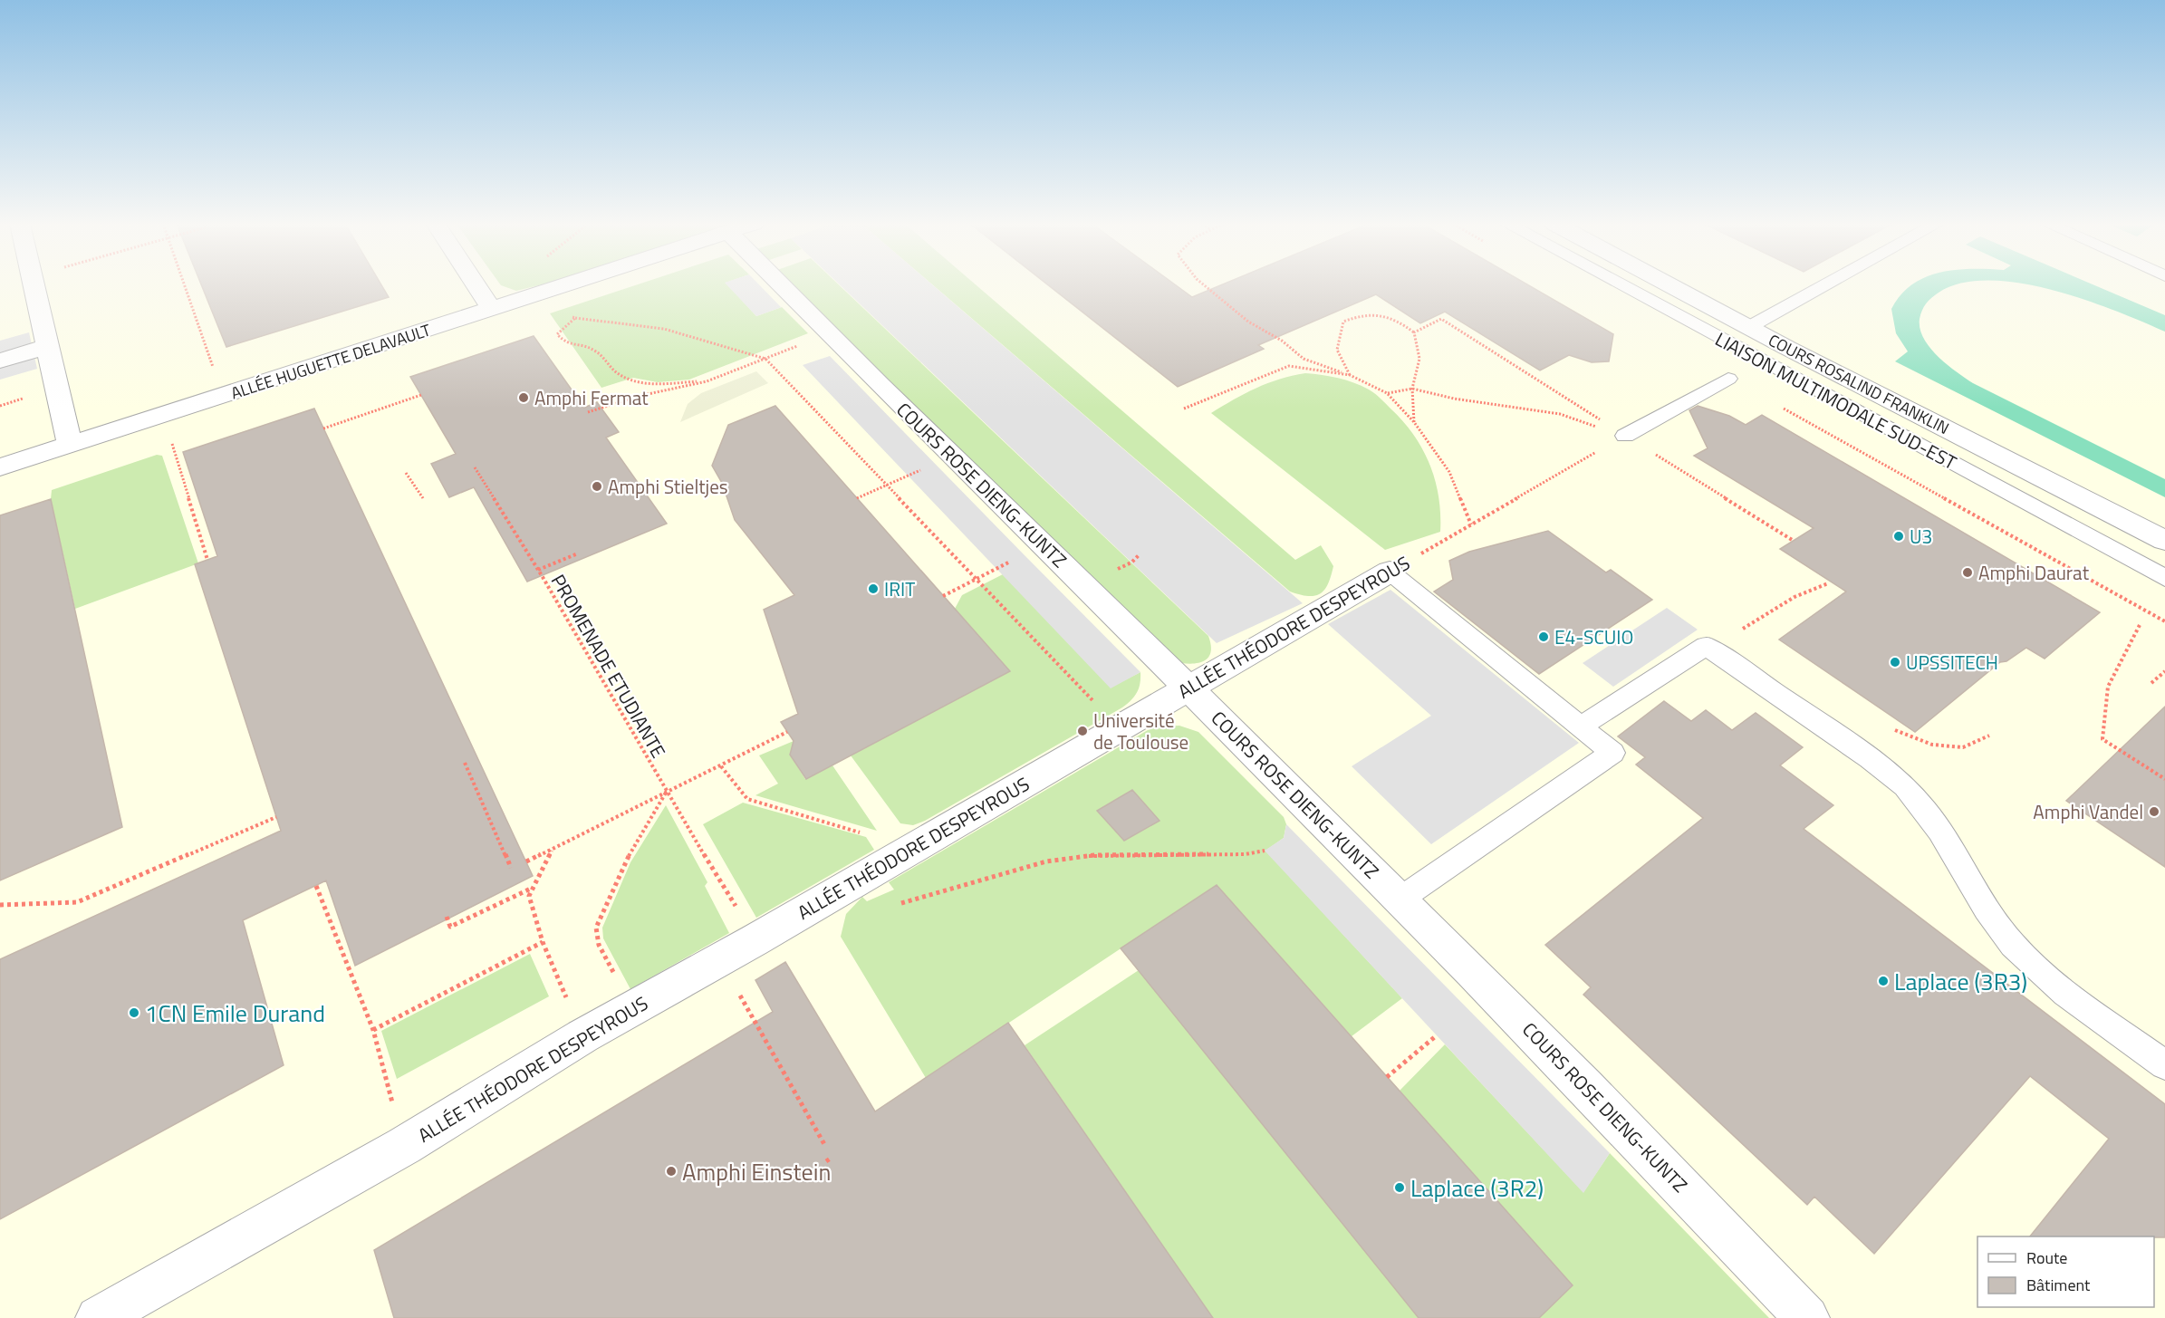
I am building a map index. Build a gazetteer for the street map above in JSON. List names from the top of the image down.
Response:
{
  "streets": {
    "street": [
      "ALLÉE HUGUETTE DELAVAULT",
      "COURS ROSALIND FRANKLIN",
      "COURS ROSE DIENG-KUNTZ",
      "ALLÉE THÉODORE DESPEYROUS"
    ],
    "lane": ["LIAISON MULTIMODALE SUD-EST"],
    "path": ["PROMENADE ETUDIANTE"]
  },
  "crossings": [
    ["COURS ROSE DIENG-KUNTZ", "ALLÉE THÉODORE DESPEYROUS"]
  ],
  "places": [
    "Amphi Fermat",
    "Amphi Stieltjes",
    "U3",
    "Amphi Daurat",
    "IRIT",
    "E4-SCUIO",
    "UPSSITECH",
    "Université de Toulouse",
    "Amphi Vandel",
    "Laplace (3R3)",
    "1CN Emile Durand",
    "Amphi Einstein",
    "Laplace (3R2)"
  ],
  "legend": ["Route", "Bâtiment"]
}
